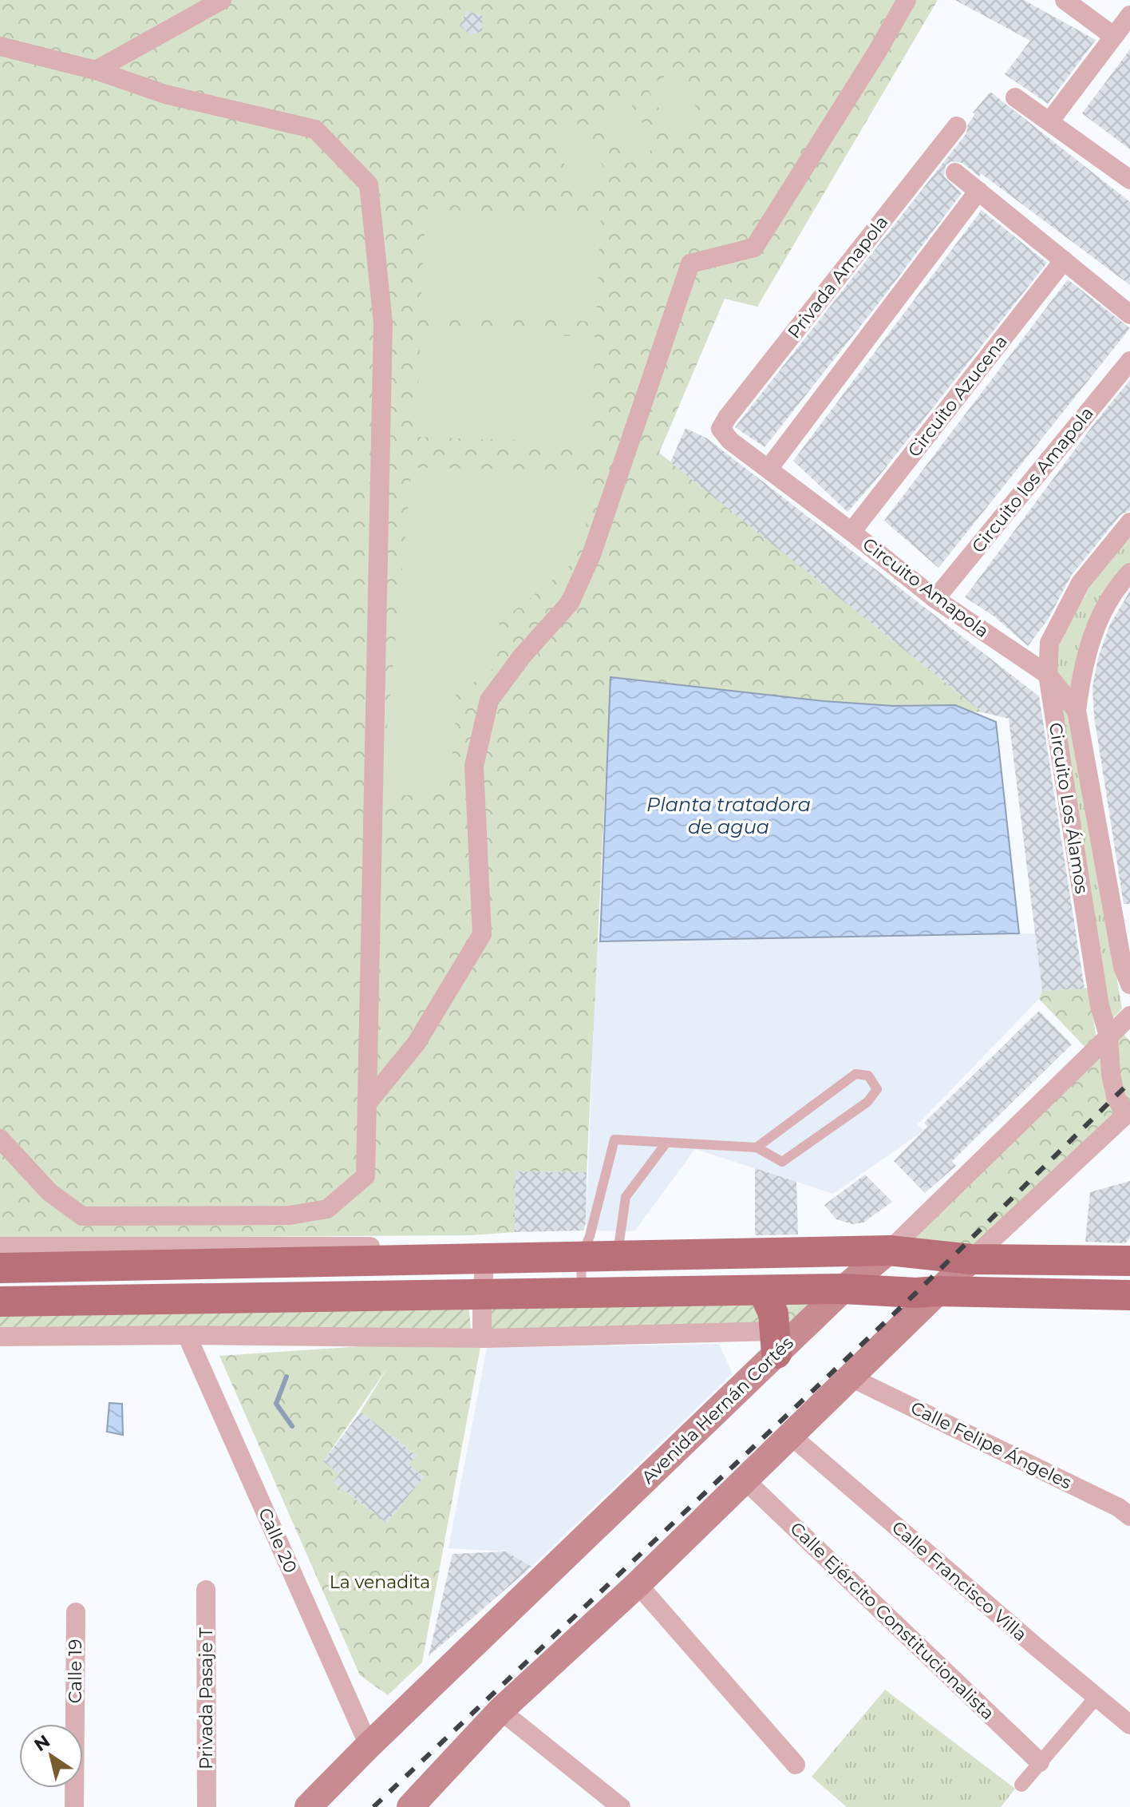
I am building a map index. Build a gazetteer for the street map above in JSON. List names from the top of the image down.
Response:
{
  "streets": {
    "main road": ["Avenida Hernán Cortés"],
    "street": [
      "Privada Amapola",
      "Circuito Azucena",
      "Circuito los Amapola",
      "Circuito Amapola",
      "Circuito Los Álamos",
      "Calle Felipe Ángeles",
      "Calle 20",
      "Calle Francisco Villa",
      "Calle Ejército Constitucionalista",
      "Calle 19",
      "Privada Pasaje T"
    ]
  },
  "crossings": [
    ["Privada Amapola", "Circuito Amapola"],
    ["Circuito Azucena", "Circuito Amapola"],
    ["Circuito los Amapola", "Circuito Amapola"],
    ["Circuito Amapola", "Circuito Los Álamos"],
    ["Circuito Los Álamos", "Avenida Hernán Cortés"],
    ["Avenida Hernán Cortés", "Calle 20"]
  ],
  "water": ["Planta tratadora de agua"],
  "parks": ["La venadita"],
  "north": "top left"
}
